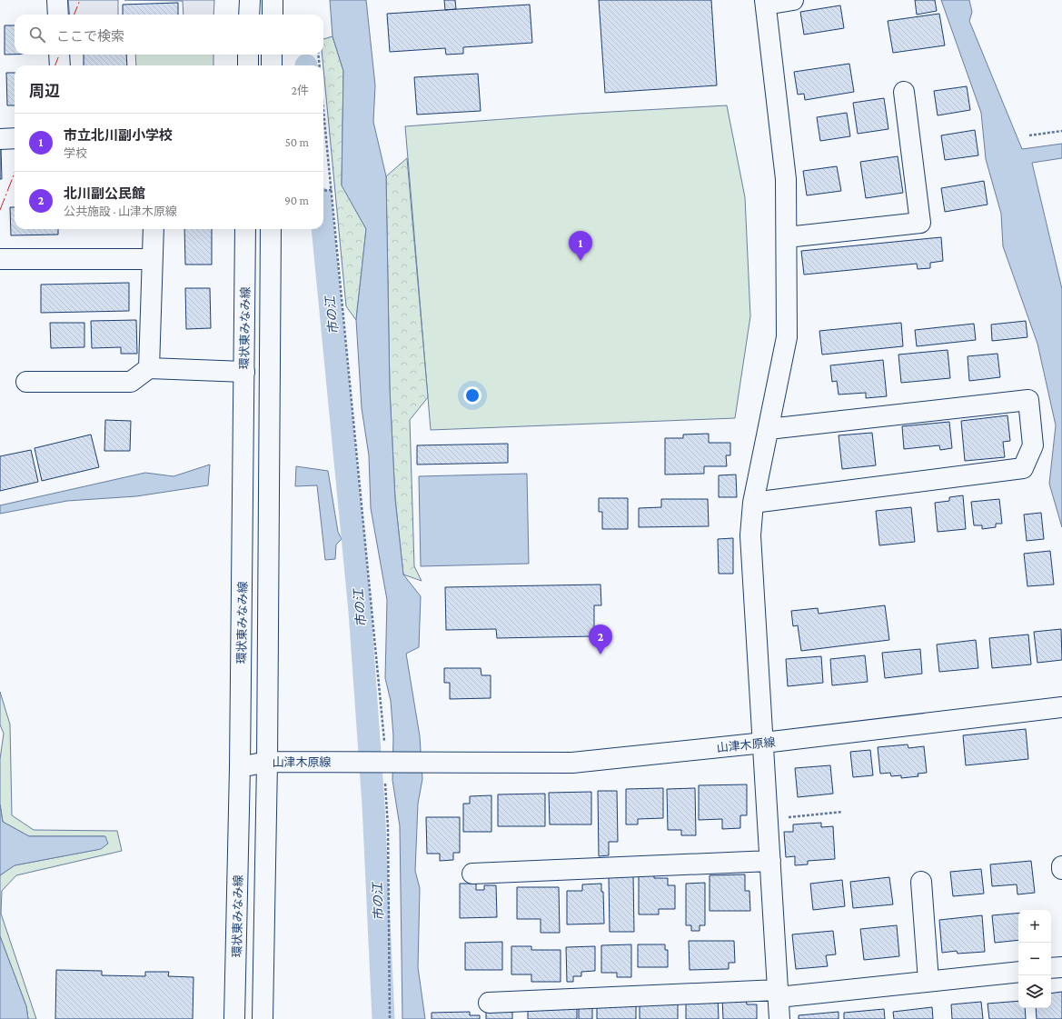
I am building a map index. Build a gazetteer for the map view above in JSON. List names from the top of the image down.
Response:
{
  "streets": {
    "street": ["環状東みなみ線", "山津木原線"]
  },
  "crossings": [
    ["環状東みなみ線", "山津木原線"]
  ],
  "water": ["市の江"],
  "page": {
    "search": "ここで検索",
    "heading": ["周辺", "2件"],
    "list": [
      {
        "mark": "1",
        "name": "市立北川副小学校",
        "note": "学校",
        "value": "50 m"
      },
      {
        "mark": "2",
        "name": "北川副公民館",
        "note": "公共施設 · 山津木原線",
        "value": "90 m"
      }
    ],
    "pins": ["1", "2"],
    "map_buttons": ["+", "−"]
  }
}
